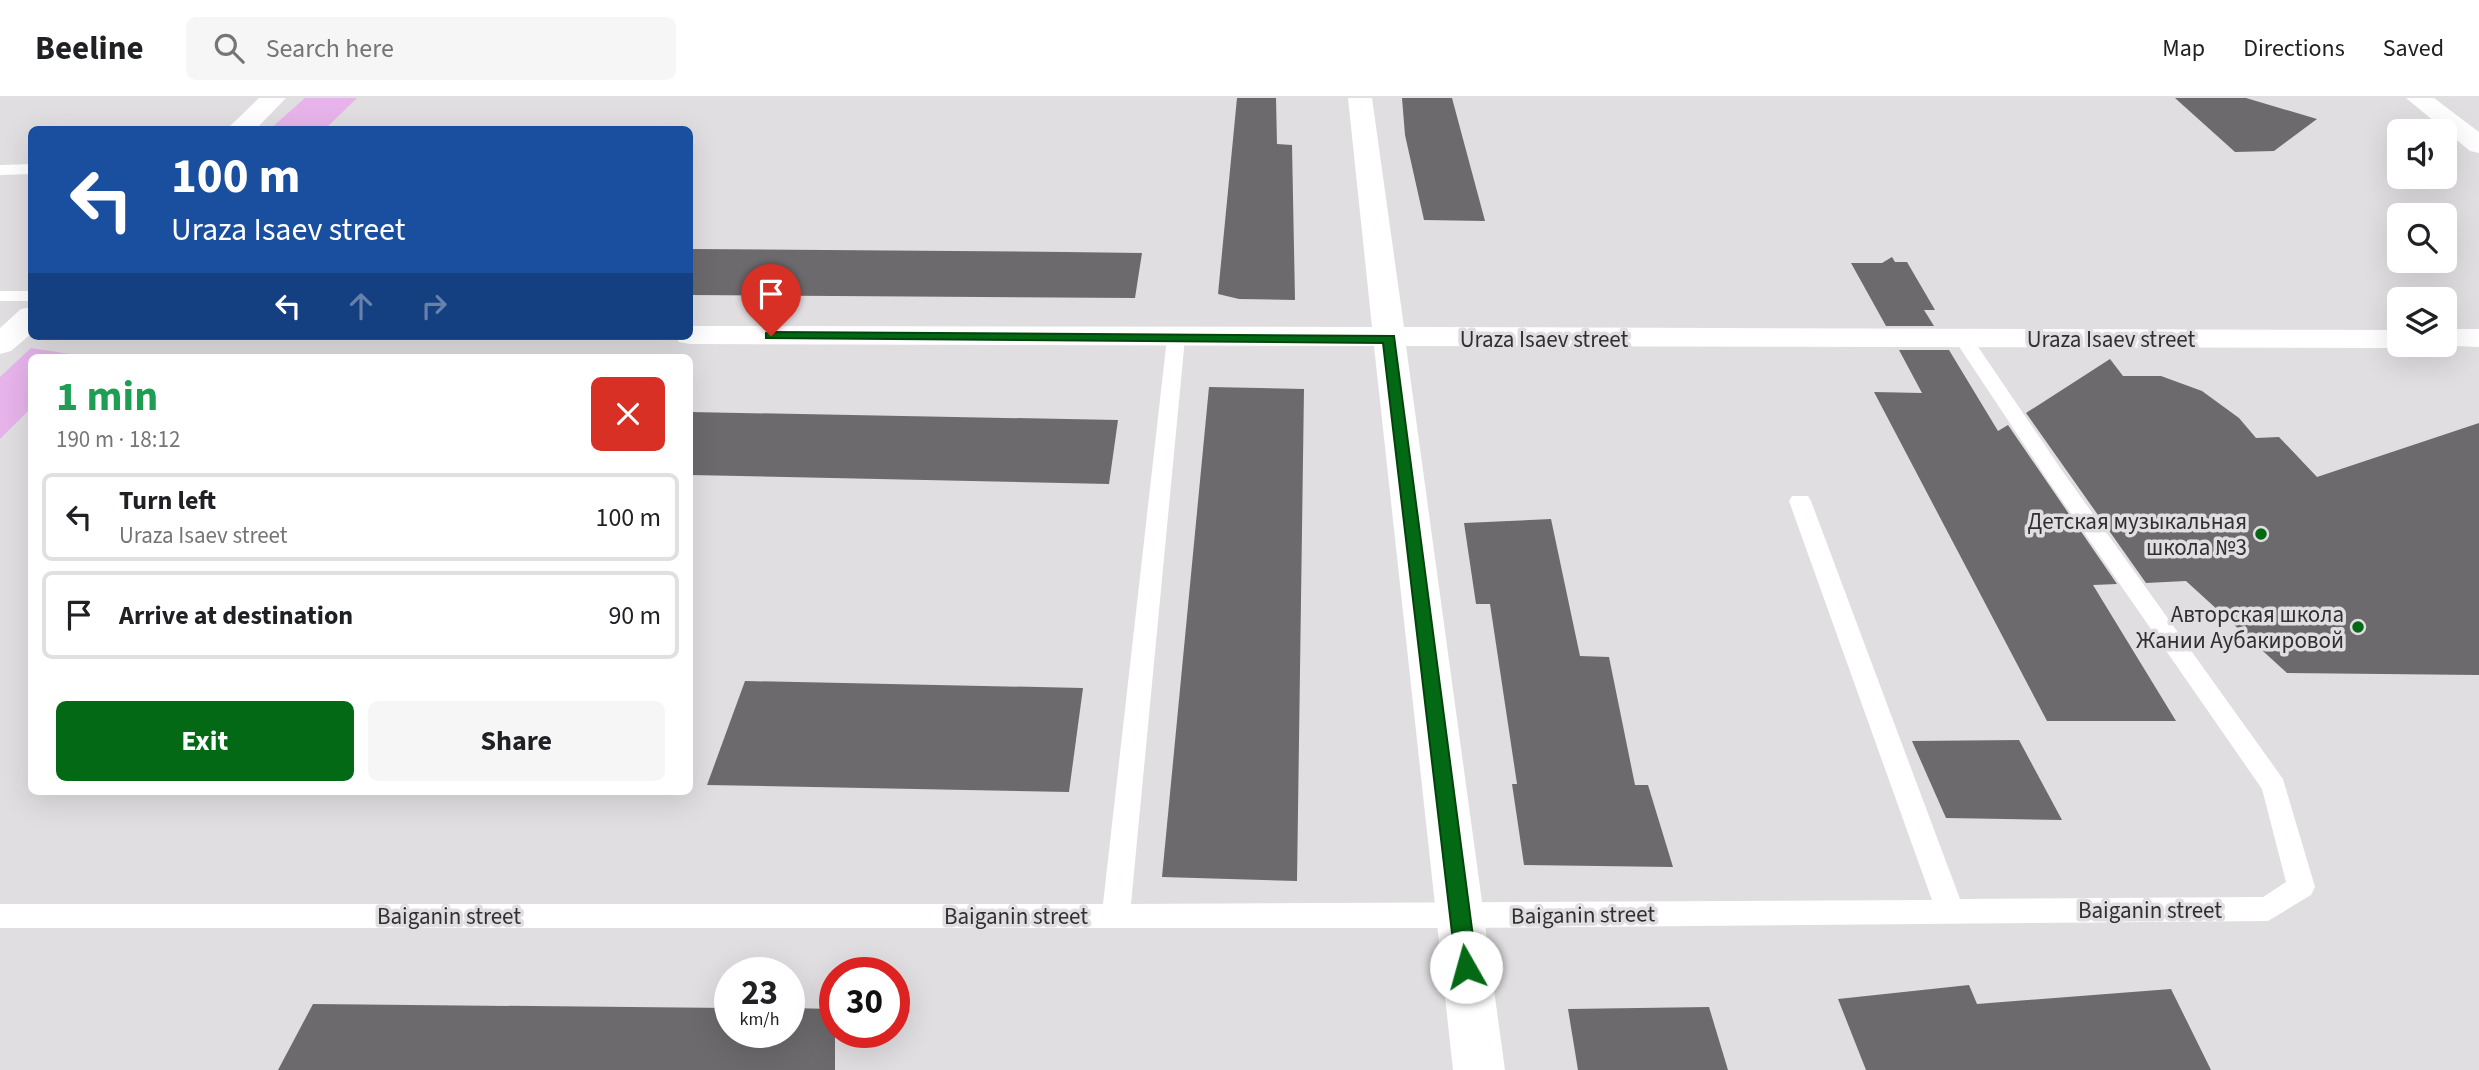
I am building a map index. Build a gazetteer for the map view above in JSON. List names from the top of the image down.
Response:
{
  "streets": {
    "street": ["Uraza Isaev street"],
    "lane": ["Baiganin street"]
  },
  "crossings": [
    ["Uraza Isaev street", "Baiganin street"]
  ],
  "places": ["Детская музыкальная школа №3", "Авторская школа Жании Аубакировой"],
  "page": {
    "header": "Beeline",
    "search": "Search here",
    "nav": ["Map", "Directions", "Saved"],
    "turn": ["100 m", "Uraza Isaev street"],
    "heading": ["1 min", "190 m · 18:12"],
    "list": [
      {
        "name": "Turn left",
        "note": "Uraza Isaev street",
        "value": "100 m"
      },
      {
        "name": "Arrive at destination",
        "value": "90 m"
      }
    ],
    "buttons": ["Exit", "Share"],
    "speed": "23 km/h",
    "limit": "30"
  }
}
